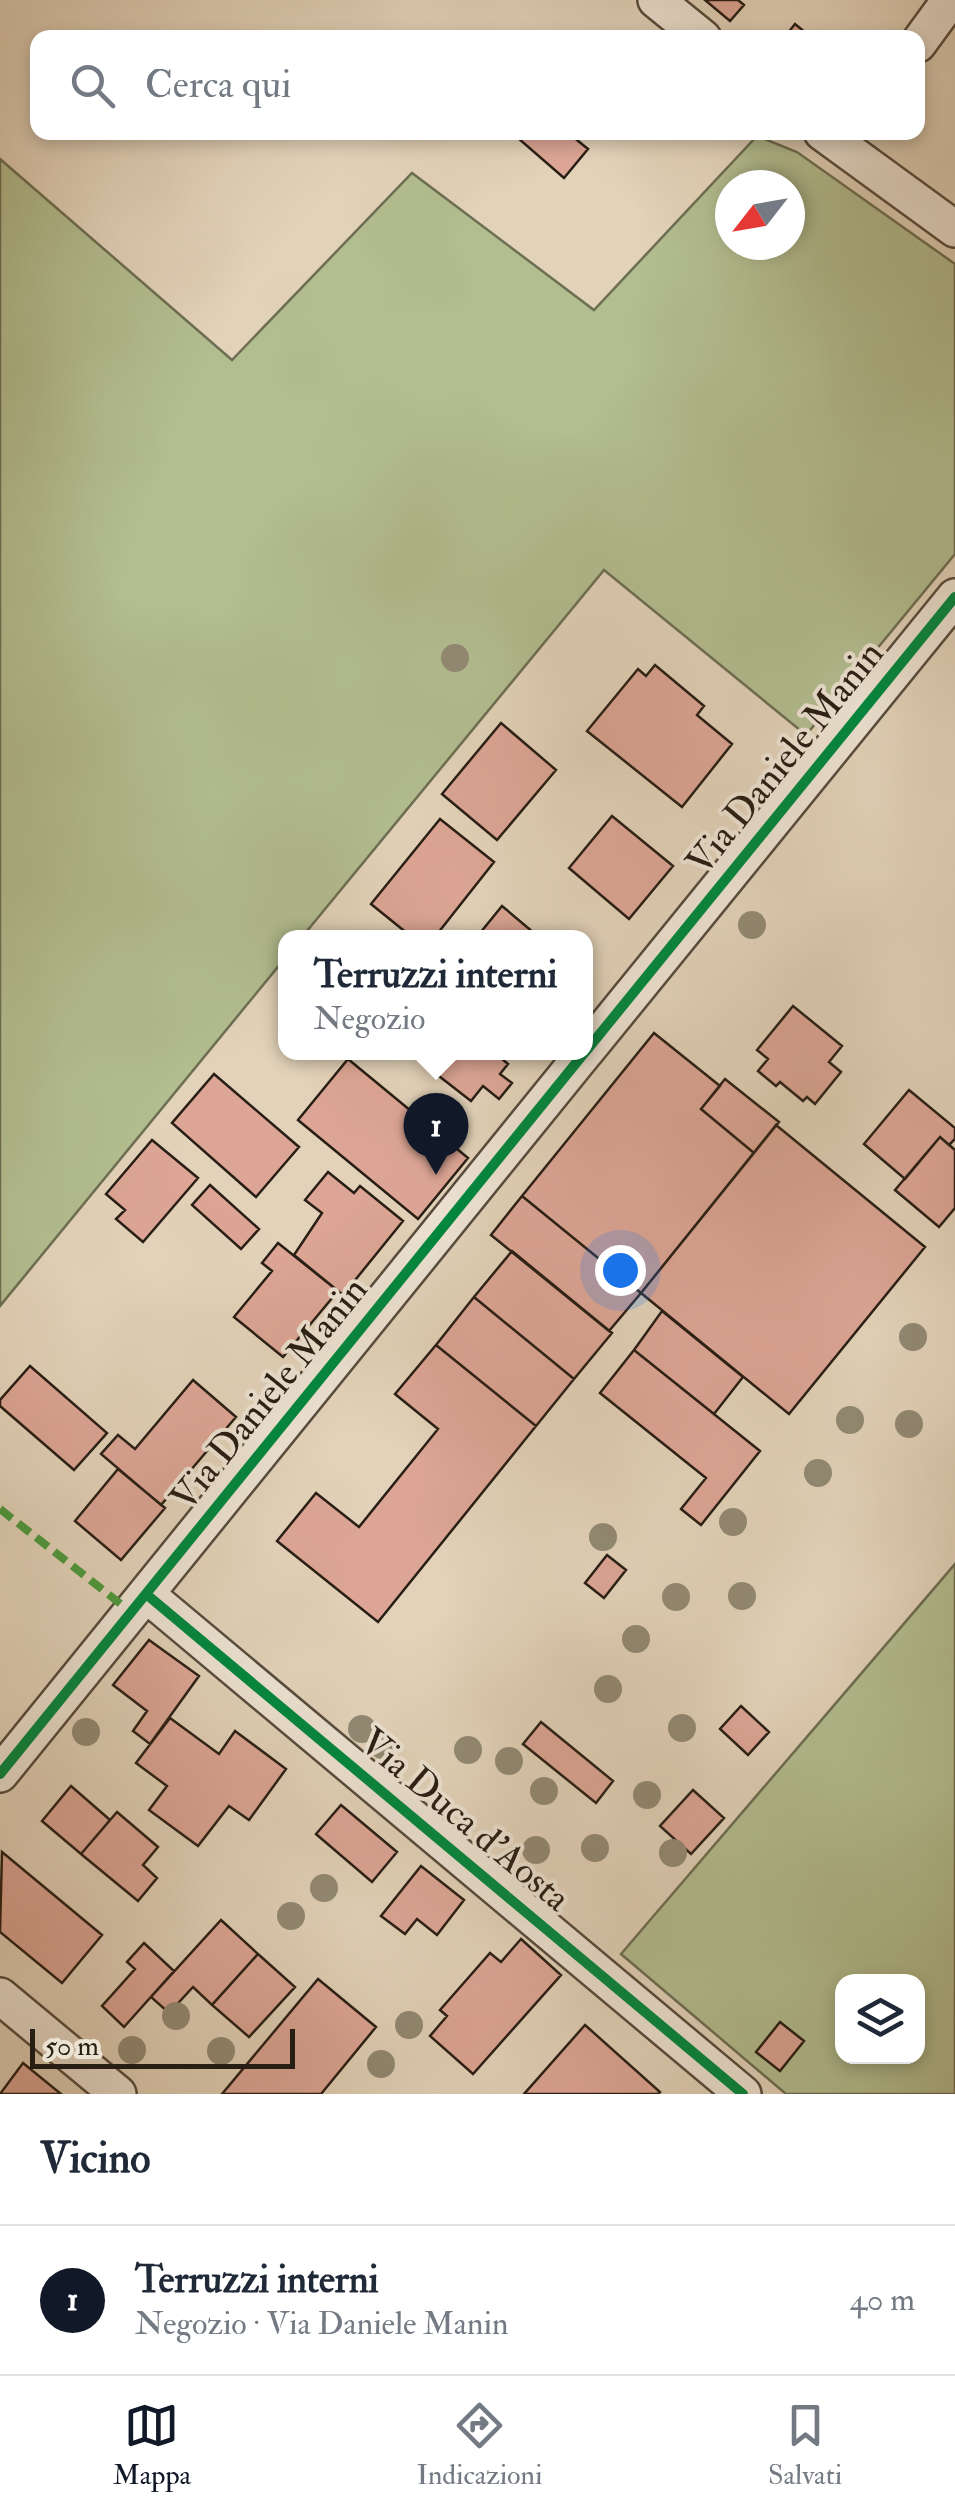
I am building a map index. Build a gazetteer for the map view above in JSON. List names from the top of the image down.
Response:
{
  "streets": {
    "street": ["Via Daniele Manin", "Via Duca d'Aosta"]
  },
  "crossings": [
    ["Via Daniele Manin", "Via Duca d'Aosta"]
  ],
  "scale_bar": "50 m",
  "north": "bottom left",
  "page": {
    "search": "Cerca qui",
    "popup": ["Terruzzi interni", "Negozio"],
    "pins": "1",
    "scale": "50 m",
    "heading": "Vicino",
    "list": [
      {
        "mark": "1",
        "name": "Terruzzi interni",
        "note": "Negozio · Via Daniele Manin",
        "value": "40 m"
      }
    ],
    "nav": ["Mappa", "Indicazioni", "Salvati"]
  }
}
